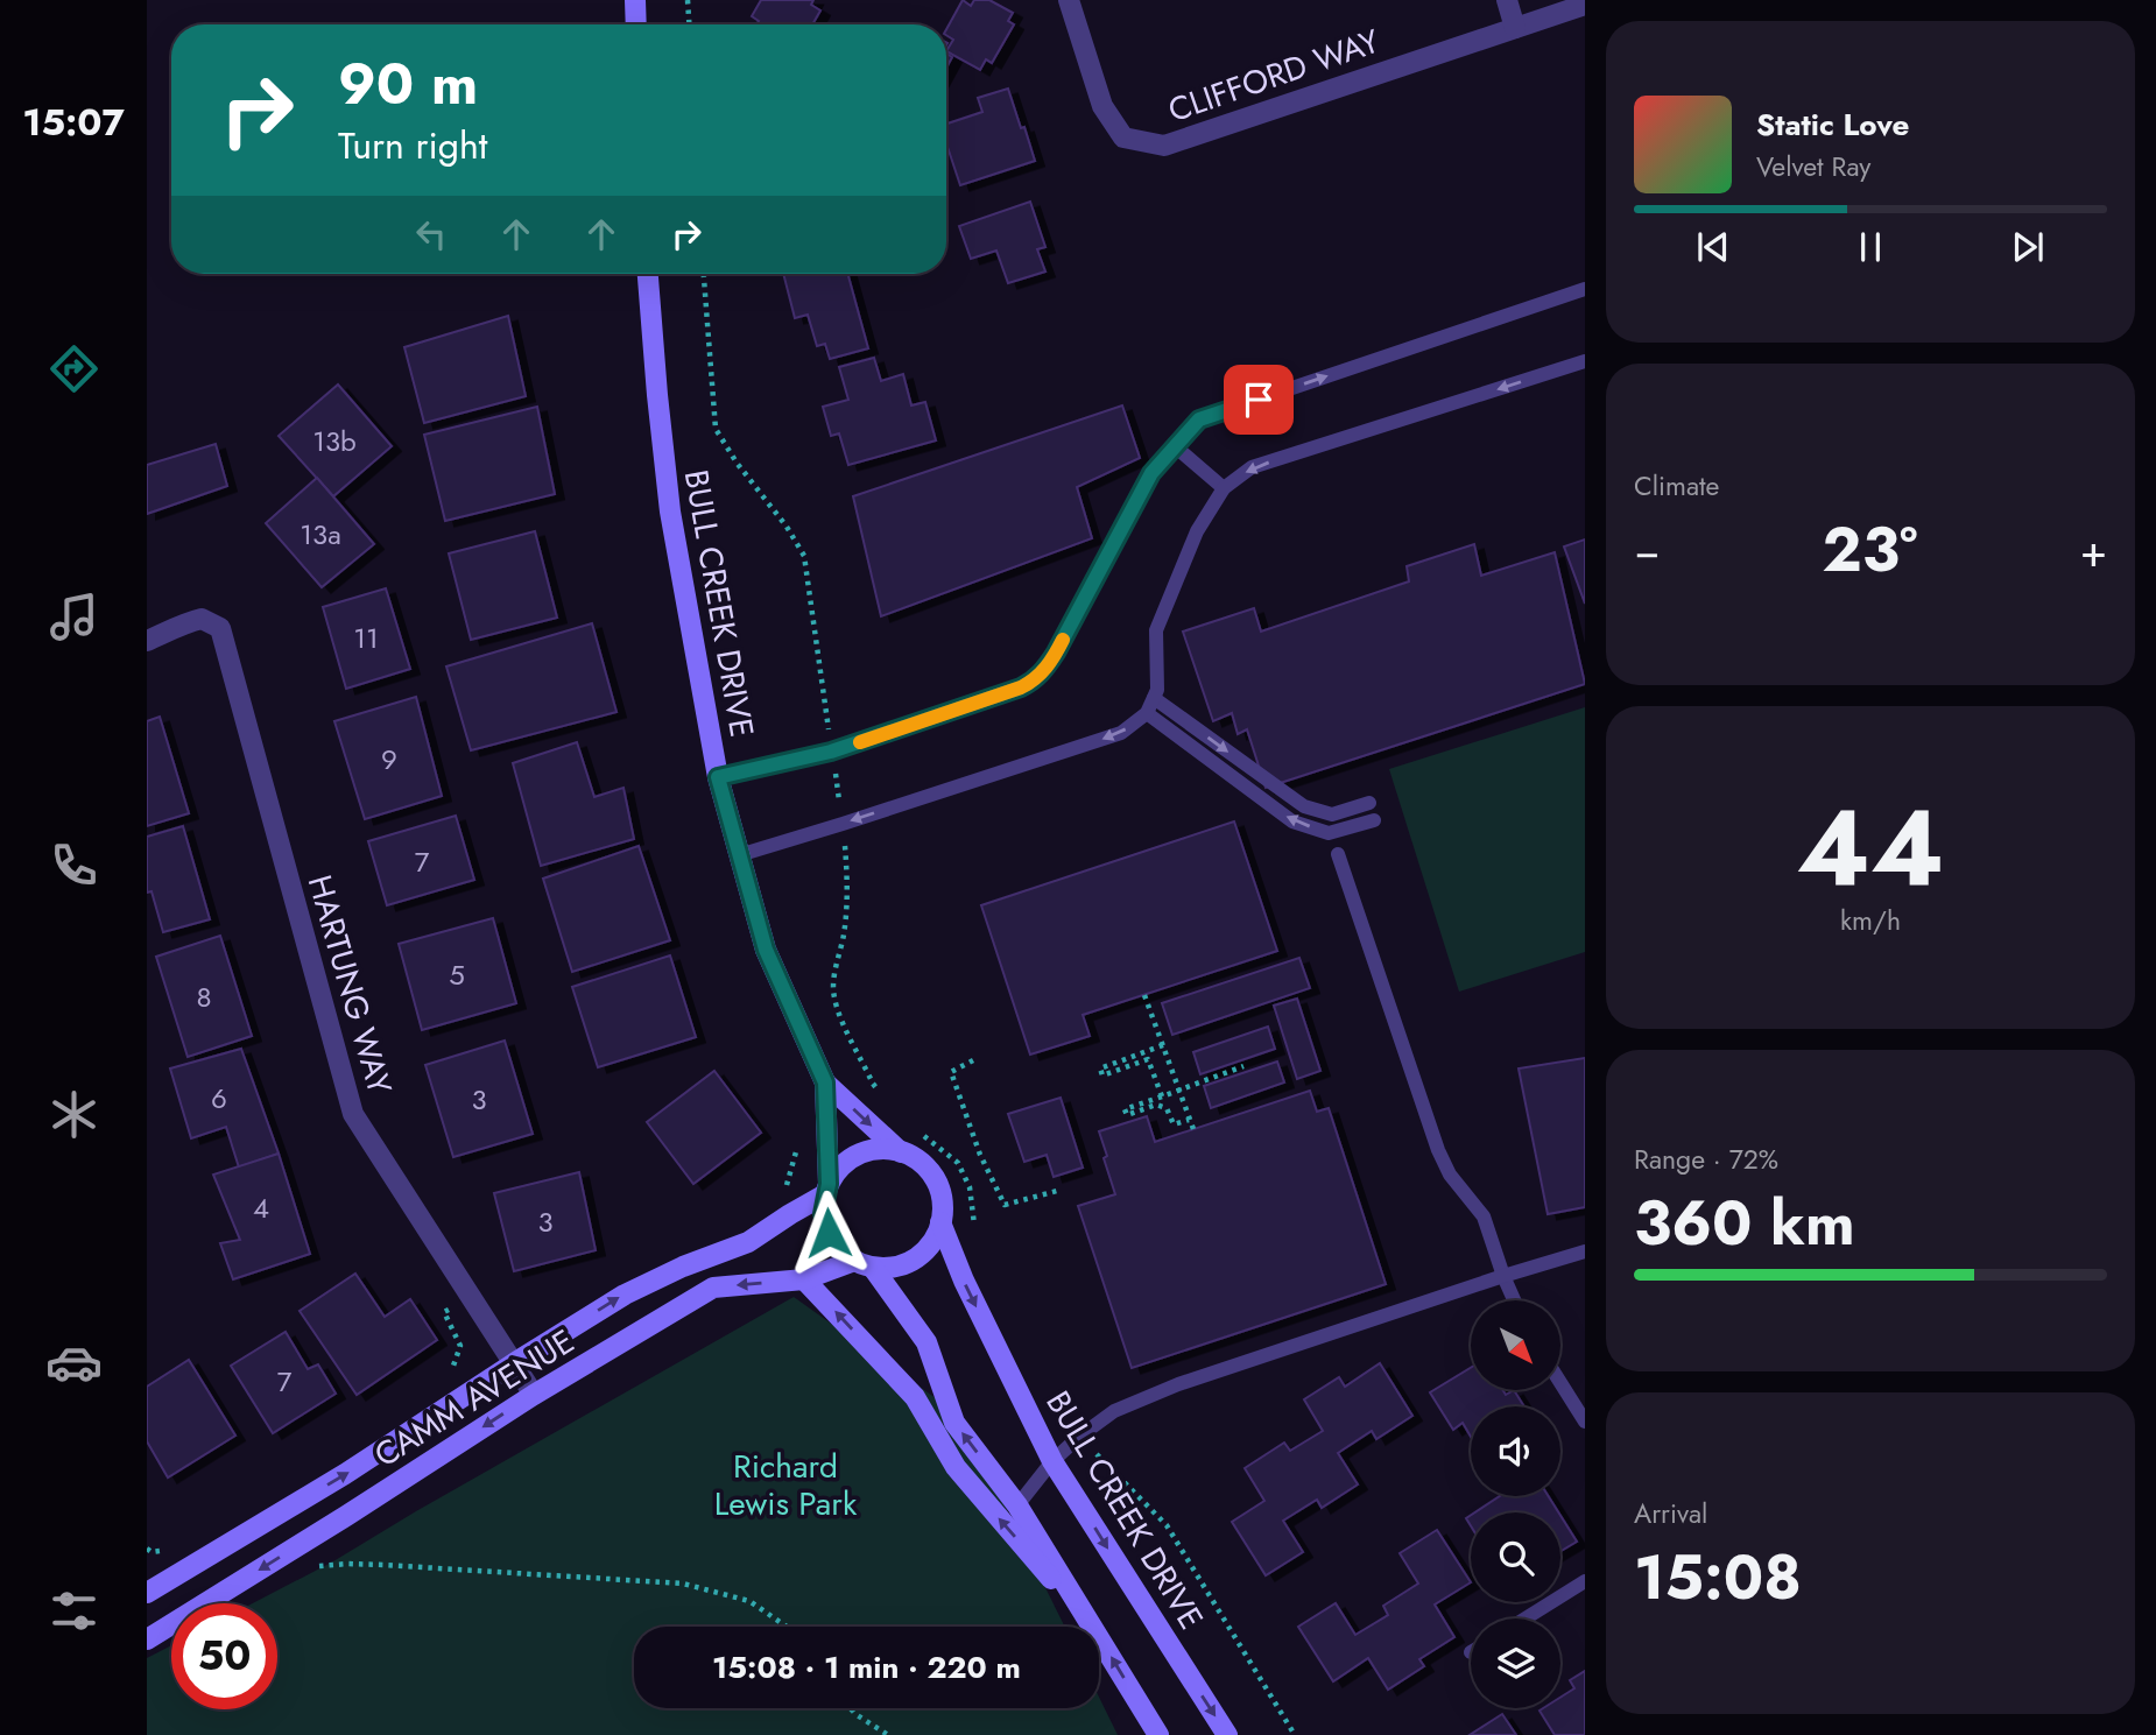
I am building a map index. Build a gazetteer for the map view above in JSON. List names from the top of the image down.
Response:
{
  "streets": {
    "main road": ["BULL CREEK DRIVE", "CAMM AVENUE"],
    "street": ["CLIFFORD WAY", "HARTUNG WAY"]
  },
  "crossings": [
    ["BULL CREEK DRIVE", "CAMM AVENUE"],
    ["HARTUNG WAY", "CAMM AVENUE"]
  ],
  "parks": ["Richard Lewis Park"],
  "house_numbers": [
    "13b",
    "13a",
    "11",
    "9",
    "7",
    "5",
    "8",
    "6",
    "3",
    "4",
    "3",
    "7"
  ],
  "north": "bottom right",
  "page": {
    "tabs": "15:07",
    "turn": ["90 m", "Turn right"],
    "song": ["Static Love", "Velvet Ray"],
    "tile": [
      "Climate",
      ["44", "km/h"],
      ["Range · 72%", "360 km"],
      ["Arrival", "15:08"]
    ],
    "heat": ["−", "23°", "+"],
    "limit": "50",
    "trip": "15:08 · 1 min · 220 m"
  }
}
